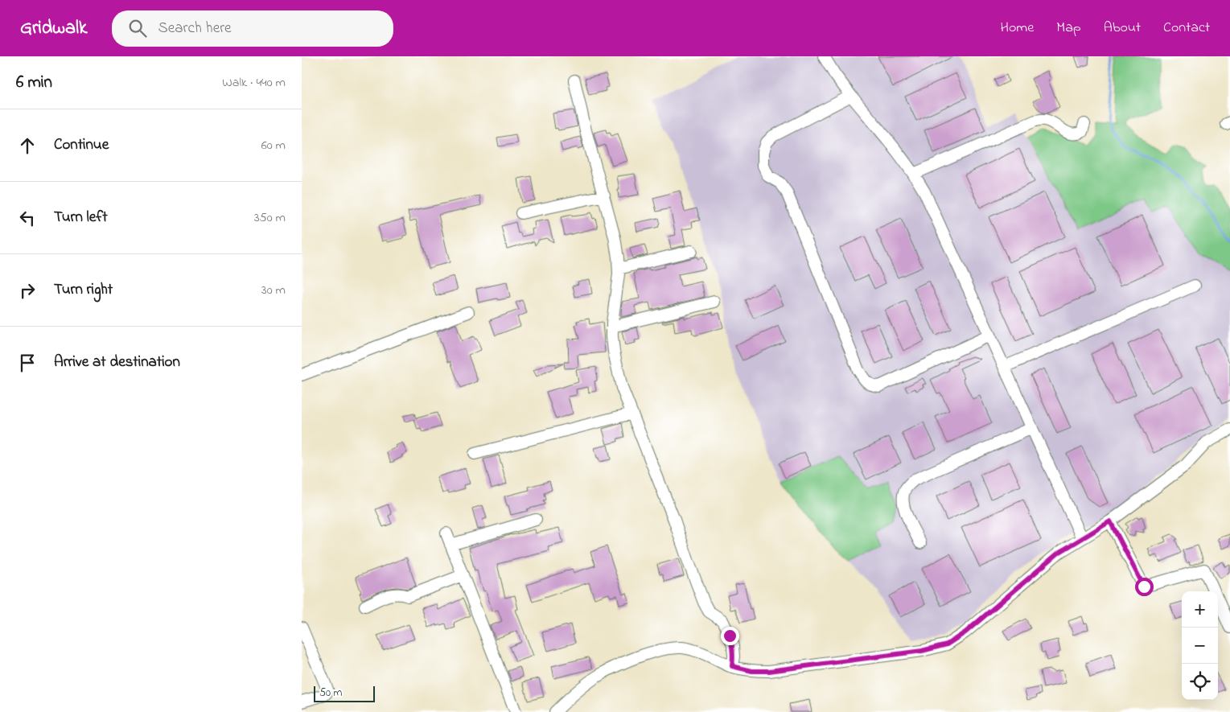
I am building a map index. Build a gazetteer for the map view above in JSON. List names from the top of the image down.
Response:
{
  "scale_bar": "50 m",
  "page": {
    "header": "Gridwalk",
    "search": "Search here",
    "nav": [
      "Home",
      "Map",
      "About",
      "Contact"
    ],
    "heading": ["6 min", "Walk · 440 m"],
    "list": [
      ["Continue", "60 m"],
      ["Turn left", "350 m"],
      ["Turn right", "30 m"],
      "Arrive at destination"
    ],
    "map_buttons": ["+", "−"],
    "scale": "50 m"
  }
}
